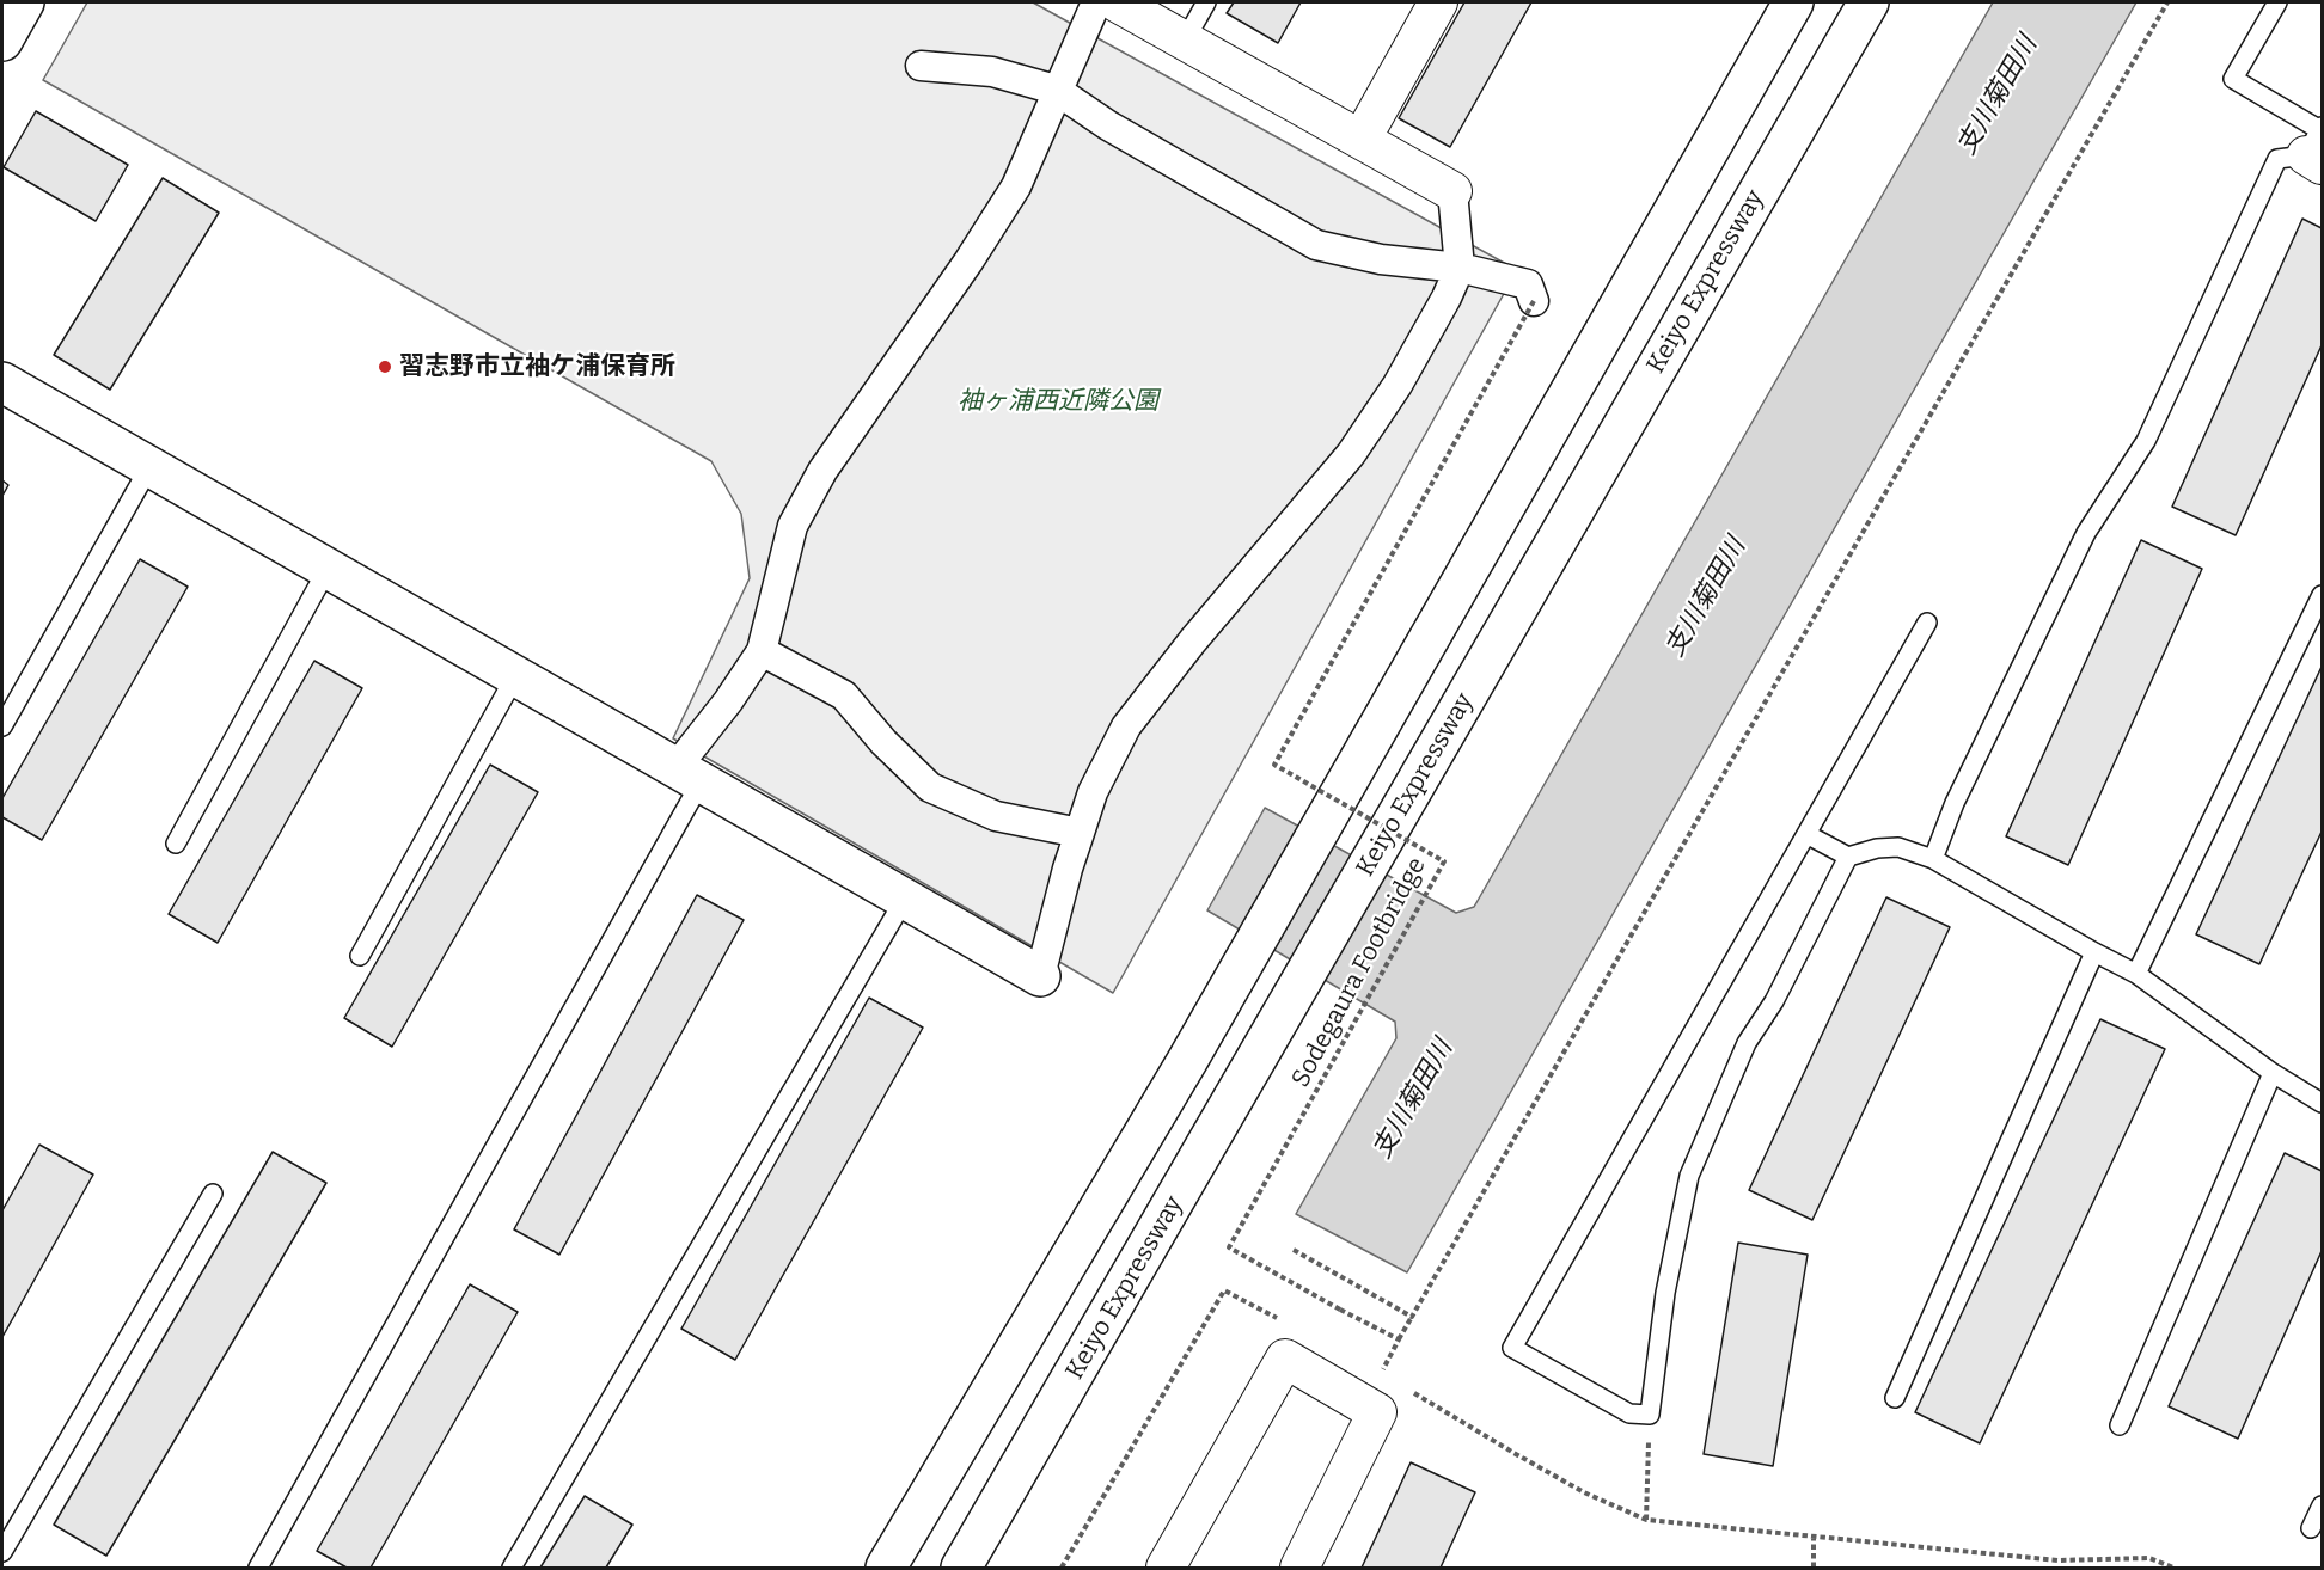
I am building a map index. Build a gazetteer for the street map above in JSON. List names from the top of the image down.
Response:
{
  "streets": {
    "main road": ["Keiyo Expressway"],
    "path": ["Sodegaura Footbridge"]
  },
  "water": ["支川菊田川"],
  "parks": ["袖ヶ浦西近隣公園"],
  "places": ["習志野市立袖ケ浦保育所"]
}
